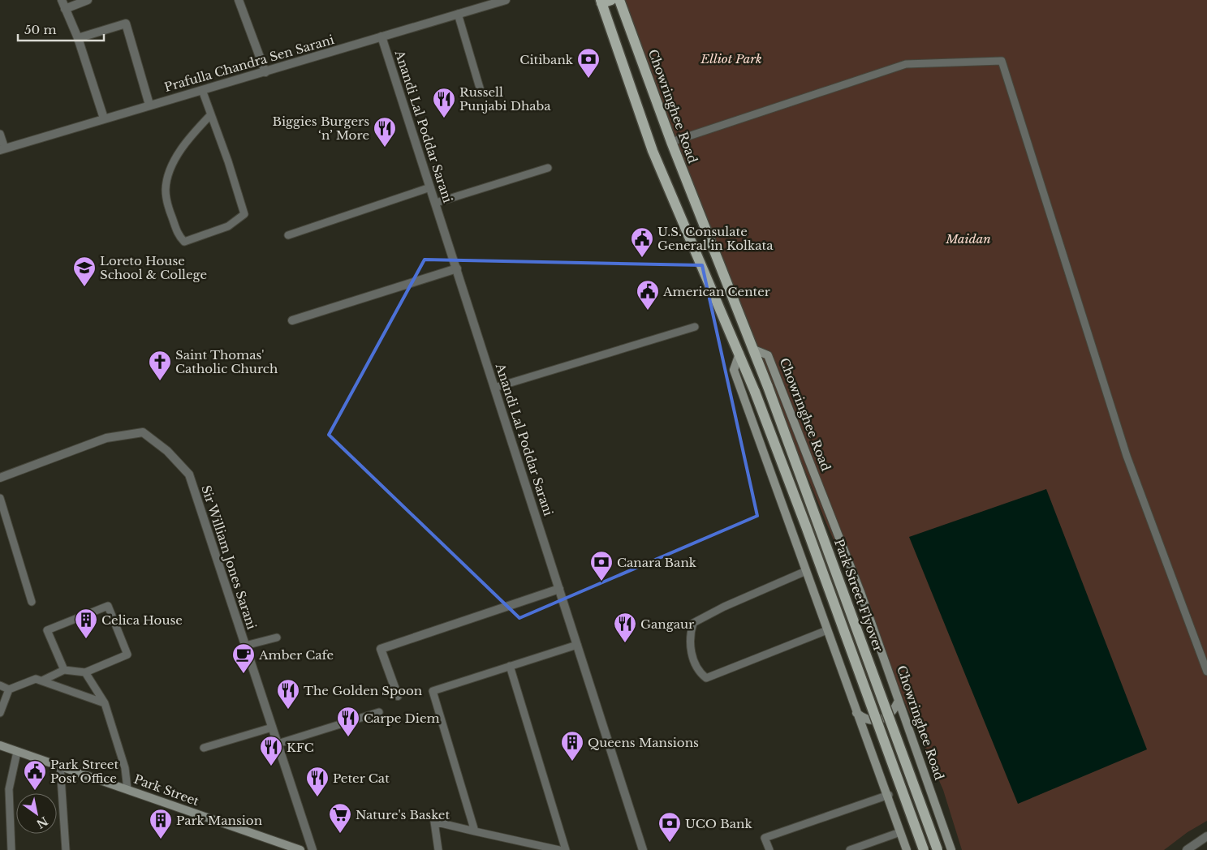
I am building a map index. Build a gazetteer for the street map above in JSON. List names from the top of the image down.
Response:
{
  "streets": {
    "main road": ["Chowringhee Road", "Park Street Flyover", "Park Street"],
    "street": ["Prafulla Chandra Sen Sarani", "Anandi Lal Poddar Sarani", "Sir William Jones Sarani"]
  },
  "crossings": [
    ["Prafulla Chandra Sen Sarani", "Anandi Lal Poddar Sarani"],
    ["Chowringhee Road", "Park Street Flyover"]
  ],
  "parks": ["Elliot Park", "Maidan"],
  "places": {
    "bank": ["Citibank", "Canara Bank", "UCO Bank"],
    "restaurant": [
      "Russell Punjabi Dhaba",
      "Biggies Burgers ‘n’ More",
      "Gangaur",
      "The Golden Spoon",
      "Carpe Diem",
      "KFC",
      "Peter Cat"
    ],
    "public building": ["U.S. Consulate General in Kolkata", "American Center", "Park Street Post Office"],
    "school or university": ["Loreto House School & College"],
    "church": ["Saint Thomas' Catholic Church"],
    "building": ["Celica House", "Queens Mansions", "Park Mansion"],
    "cafe": ["Amber Cafe"],
    "supermarket": ["Nature's Basket"]
  },
  "scale_bar": "50 m",
  "north": "bottom right"
}
